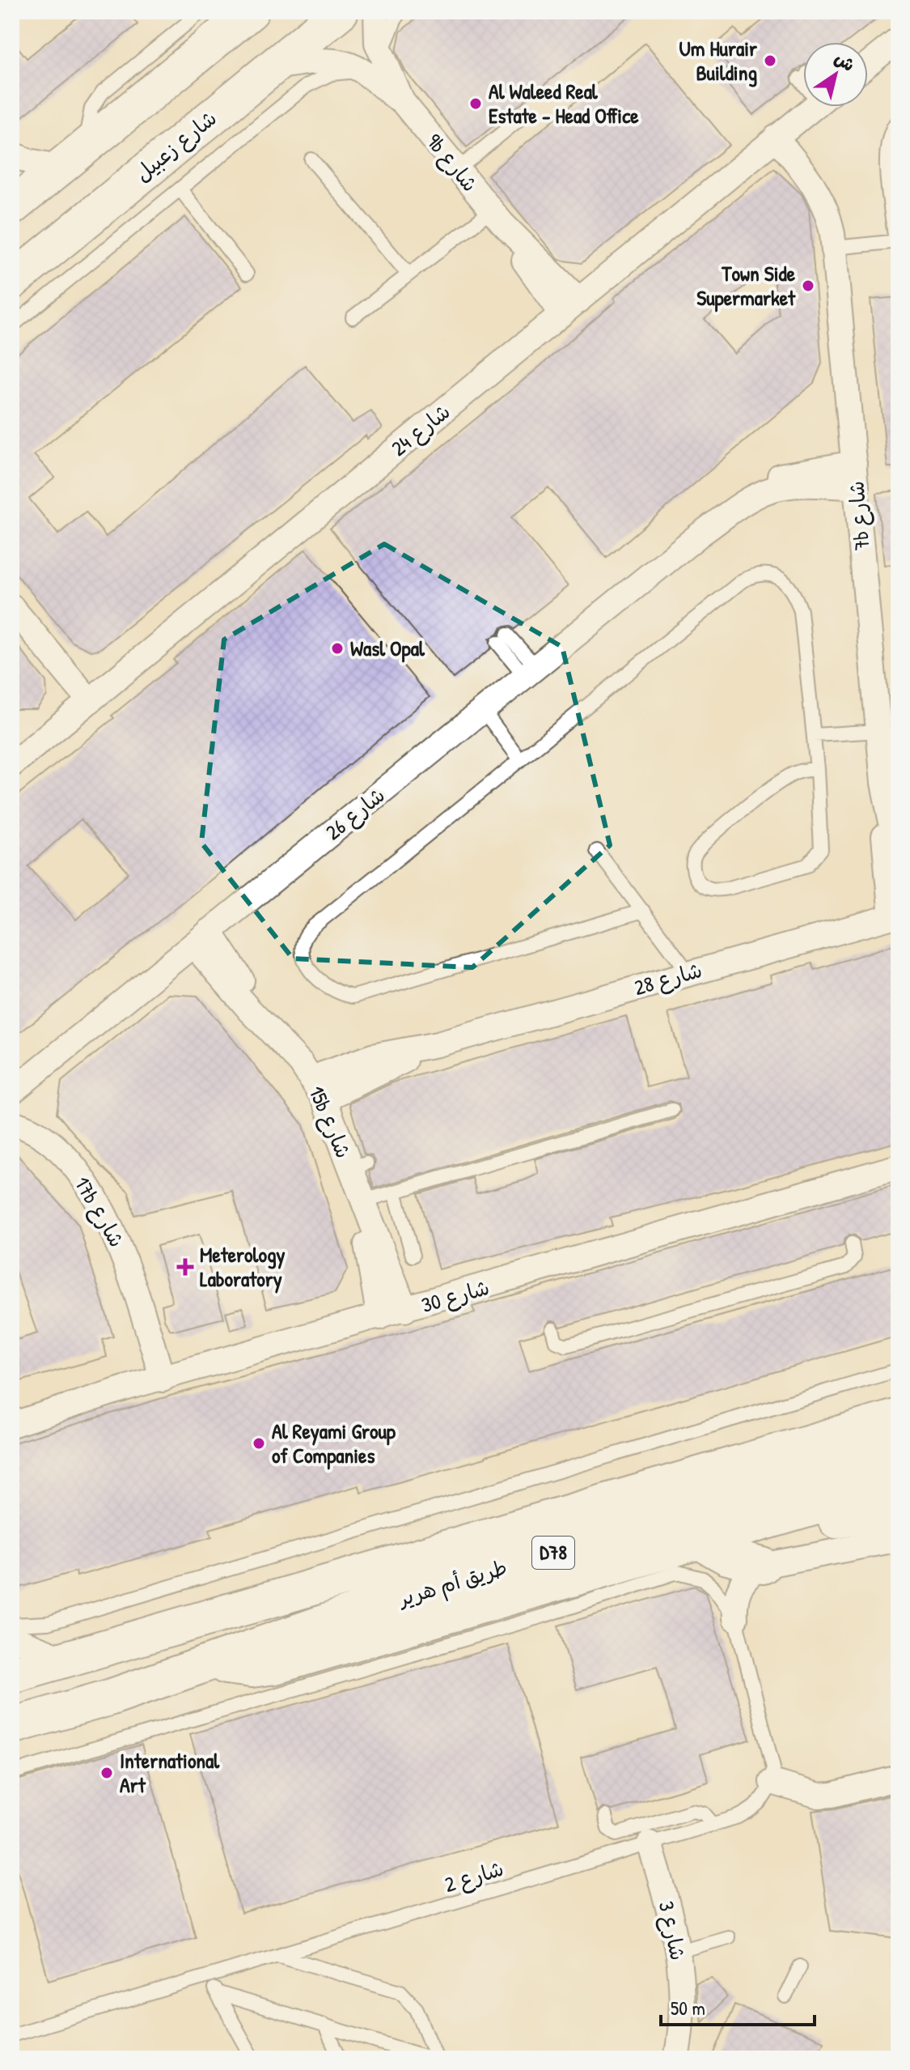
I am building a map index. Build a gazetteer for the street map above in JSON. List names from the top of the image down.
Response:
{
  "streets": {
    "main road": ["شارع زعبيل", "D78", "طريق أم هرير"],
    "street": [
      "9b شارع",
      "شارع 24",
      "7b شارع",
      "شارع 26",
      "شارع 28",
      "15b شارع",
      "17b شارع",
      "شارع 30",
      "شارع 3"
    ],
    "lane": ["شارع 2"]
  },
  "crossings": [
    ["9b شارع", "شارع 24"],
    ["شارع 24", "7b شارع"],
    ["7b شارع", "شارع 26"],
    ["7b شارع", "شارع 28"],
    ["شارع 26", "15b شارع"],
    ["شارع 28", "15b شارع"],
    ["15b شارع", "شارع 30"],
    ["17b شارع", "شارع 30"],
    ["شارع 2", "شارع 3"]
  ],
  "places": {
    "other": [
      "Um Hurair Building",
      "Al Waleed Real Estate - Head Office",
      "Town Side Supermarket",
      "Wasl Opal",
      "Al Reyami Group of Companies",
      "International Art"
    ],
    "health": ["Meterology Laboratory"]
  },
  "scale_bar": "50 m",
  "north": "top right"
}
